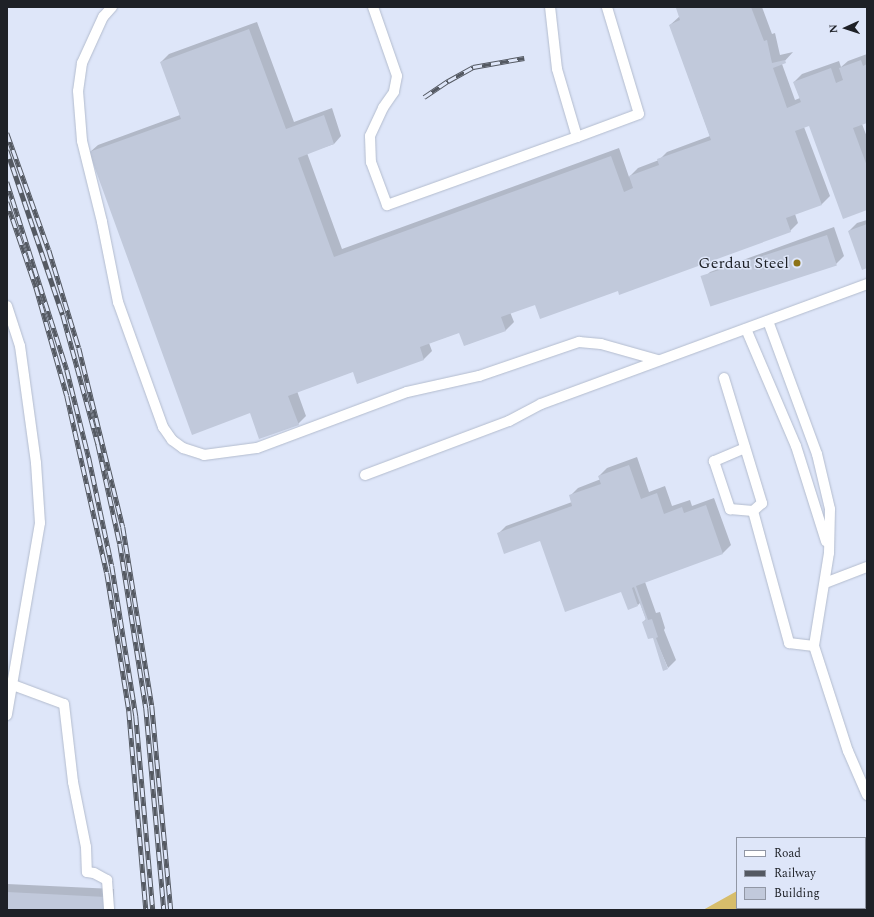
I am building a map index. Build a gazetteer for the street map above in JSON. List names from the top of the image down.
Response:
{
  "places": ["Gerdau Steel"],
  "legend": ["Road", "Railway", "Building"],
  "north": "left"
}
